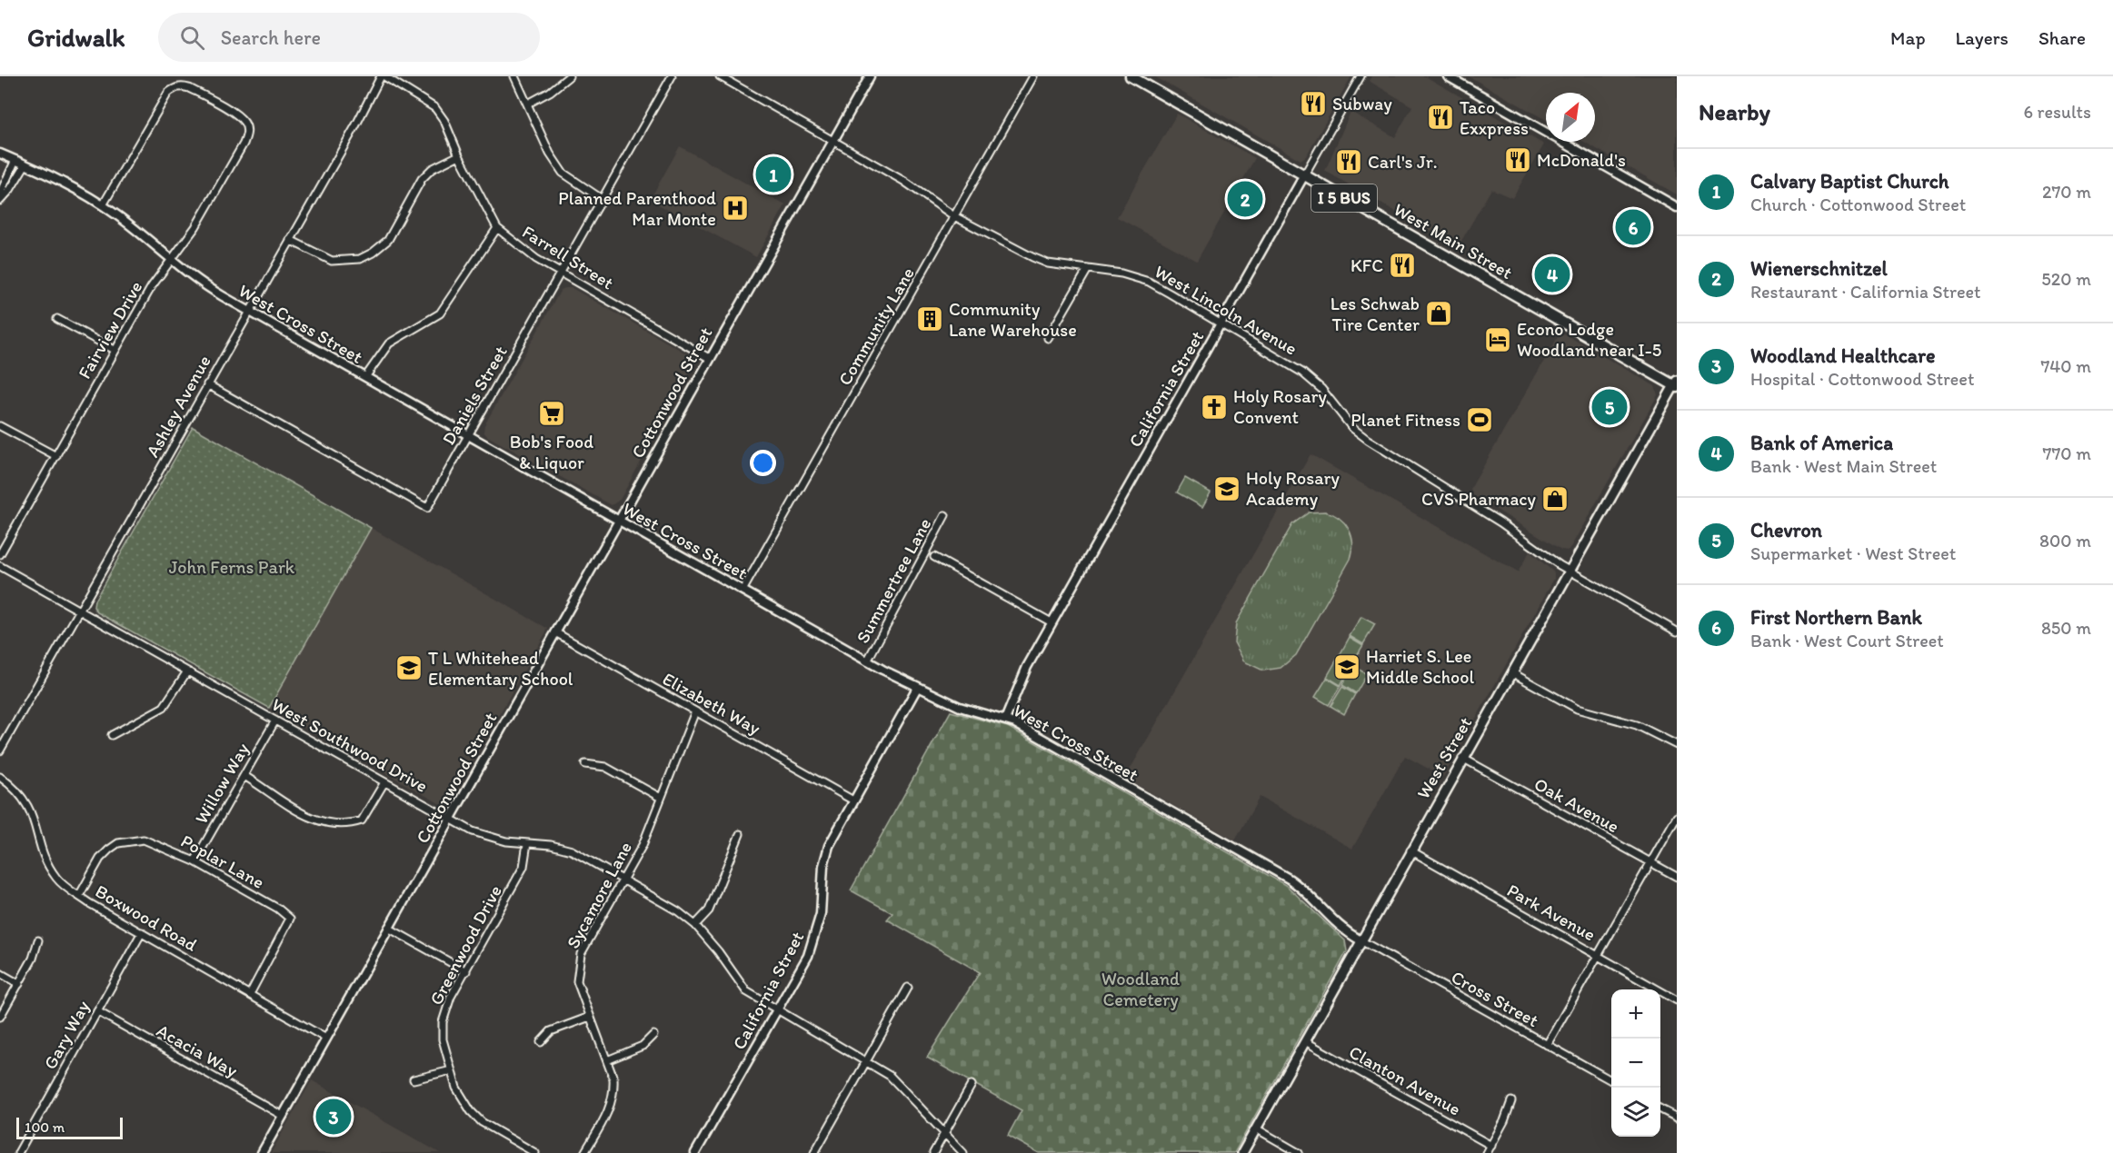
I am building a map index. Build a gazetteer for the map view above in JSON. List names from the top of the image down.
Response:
{
  "streets": {
    "main road": ["I 5 BUS", "West Main Street", "West Street"],
    "street": [
      "Farrell Street",
      "West Lincoln Avenue",
      "West Cross Street",
      "Community Lane",
      "Fairview Drive",
      "California Street",
      "Cottonwood Street",
      "Daniels Street",
      "Ashley Avenue",
      "Summertree Lane",
      "Elizabeth Way",
      "West Southwood Drive",
      "Willow Way",
      "Oak Avenue",
      "Poplar Lane",
      "Sycamore Lane",
      "Park Avenue",
      "Boxwood Road",
      "Greenwood Drive",
      "Cross Street",
      "Gary Way",
      "Acacia Way",
      "Clanton Avenue"
    ]
  },
  "crossings": [
    ["West Main Street", "California Street"],
    ["West Main Street", "West Street"],
    ["Farrell Street", "Cottonwood Street"],
    ["Farrell Street", "Daniels Street"],
    ["Farrell Street", "Ashley Avenue"],
    ["West Lincoln Avenue", "Community Lane"],
    ["West Lincoln Avenue", "California Street"],
    ["West Lincoln Avenue", "Cottonwood Street"],
    ["West Lincoln Avenue", "West Street"],
    ["West Cross Street", "Community Lane"],
    ["West Cross Street", "Fairview Drive"],
    ["West Cross Street", "California Street"],
    ["West Cross Street", "Cottonwood Street"],
    ["West Cross Street", "Daniels Street"],
    ["West Cross Street", "Ashley Avenue"],
    ["West Cross Street", "Summertree Lane"],
    ["West Cross Street", "West Street"],
    ["West Cross Street", "Cross Street"],
    ["California Street", "Elizabeth Way"],
    ["California Street", "West Southwood Drive"],
    ["Cottonwood Street", "Elizabeth Way"],
    ["Cottonwood Street", "West Southwood Drive"],
    ["Cottonwood Street", "Boxwood Road"],
    ["Cottonwood Street", "Acacia Way"],
    ["Daniels Street", "Ashley Avenue"],
    ["Ashley Avenue", "West Southwood Drive"],
    ["Elizabeth Way", "Sycamore Lane"],
    ["West Southwood Drive", "Willow Way"],
    ["West Southwood Drive", "Sycamore Lane"],
    ["West Southwood Drive", "Greenwood Drive"],
    ["West Street", "Oak Avenue"],
    ["West Street", "Park Avenue"],
    ["West Street", "Cross Street"],
    ["West Street", "Clanton Avenue"],
    ["Willow Way", "Poplar Lane"],
    ["Poplar Lane", "Boxwood Road"],
    ["Boxwood Road", "Gary Way"],
    ["Gary Way", "Acacia Way"]
  ],
  "parks": ["John Ferns Park", "Woodland Cemetery"],
  "places": {
    "restaurant": [
      "Subway",
      "Taco Exxpress",
      "McDonald's",
      "Carl's Jr.",
      "KFC"
    ],
    "hospital": ["Planned Parenthood Mar Monte"],
    "shop": ["Les Schwab Tire Center", "CVS Pharmacy"],
    "building": ["Community Lane Warehouse"],
    "hotel": ["Econo Lodge Woodland near I-5"],
    "church": ["Holy Rosary Convent"],
    "supermarket": ["Bob's Food & Liquor"],
    "sports": ["Planet Fitness"],
    "school or university": ["Holy Rosary Academy", "Harriet S. Lee Middle School", "T L Whitehead Elementary School"]
  },
  "scale_bar": "100 m",
  "north": "top right",
  "page": {
    "header": "Gridwalk",
    "search": "Search here",
    "nav": ["Map", "Layers", "Share"],
    "heading": ["Nearby", "6 results"],
    "list": [
      {
        "mark": "1",
        "name": "Calvary Baptist Church",
        "note": "Church · Cottonwood Street",
        "value": "270 m"
      },
      {
        "mark": "2",
        "name": "Wienerschnitzel",
        "note": "Restaurant · California Street",
        "value": "520 m"
      },
      {
        "mark": "3",
        "name": "Woodland Healthcare",
        "note": "Hospital · Cottonwood Street",
        "value": "740 m"
      },
      {
        "mark": "4",
        "name": "Bank of America",
        "note": "Bank · West Main Street",
        "value": "770 m"
      },
      {
        "mark": "5",
        "name": "Chevron",
        "note": "Supermarket · West Street",
        "value": "800 m"
      },
      {
        "mark": "6",
        "name": "First Northern Bank",
        "note": "Bank · West Court Street",
        "value": "850 m"
      }
    ],
    "pins": [
      "1",
      "2",
      "6",
      "4",
      "5",
      "3"
    ],
    "map_buttons": ["+", "−"],
    "scale": "100 m"
  }
}
